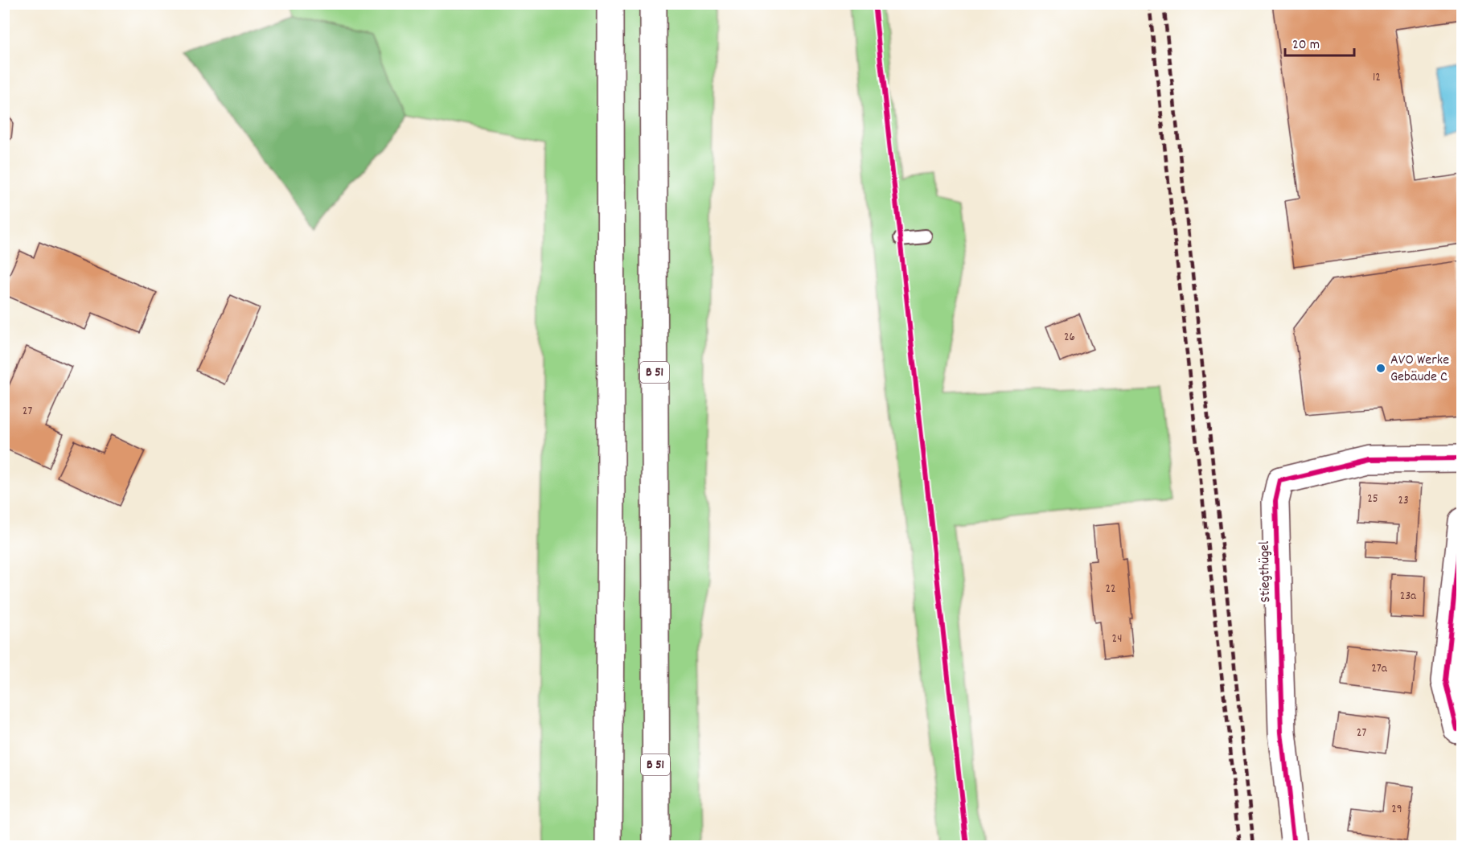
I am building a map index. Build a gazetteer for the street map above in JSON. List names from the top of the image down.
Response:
{
  "streets": {
    "main road": ["B 51", "Stiegthügel"]
  },
  "places": ["AVO Werke Gebäude C"],
  "house_numbers": [
    "12",
    "26",
    "27",
    "25",
    "23",
    "22",
    "23a",
    "24",
    "27a",
    "27",
    "29"
  ],
  "scale_bar": "20 m"
}
